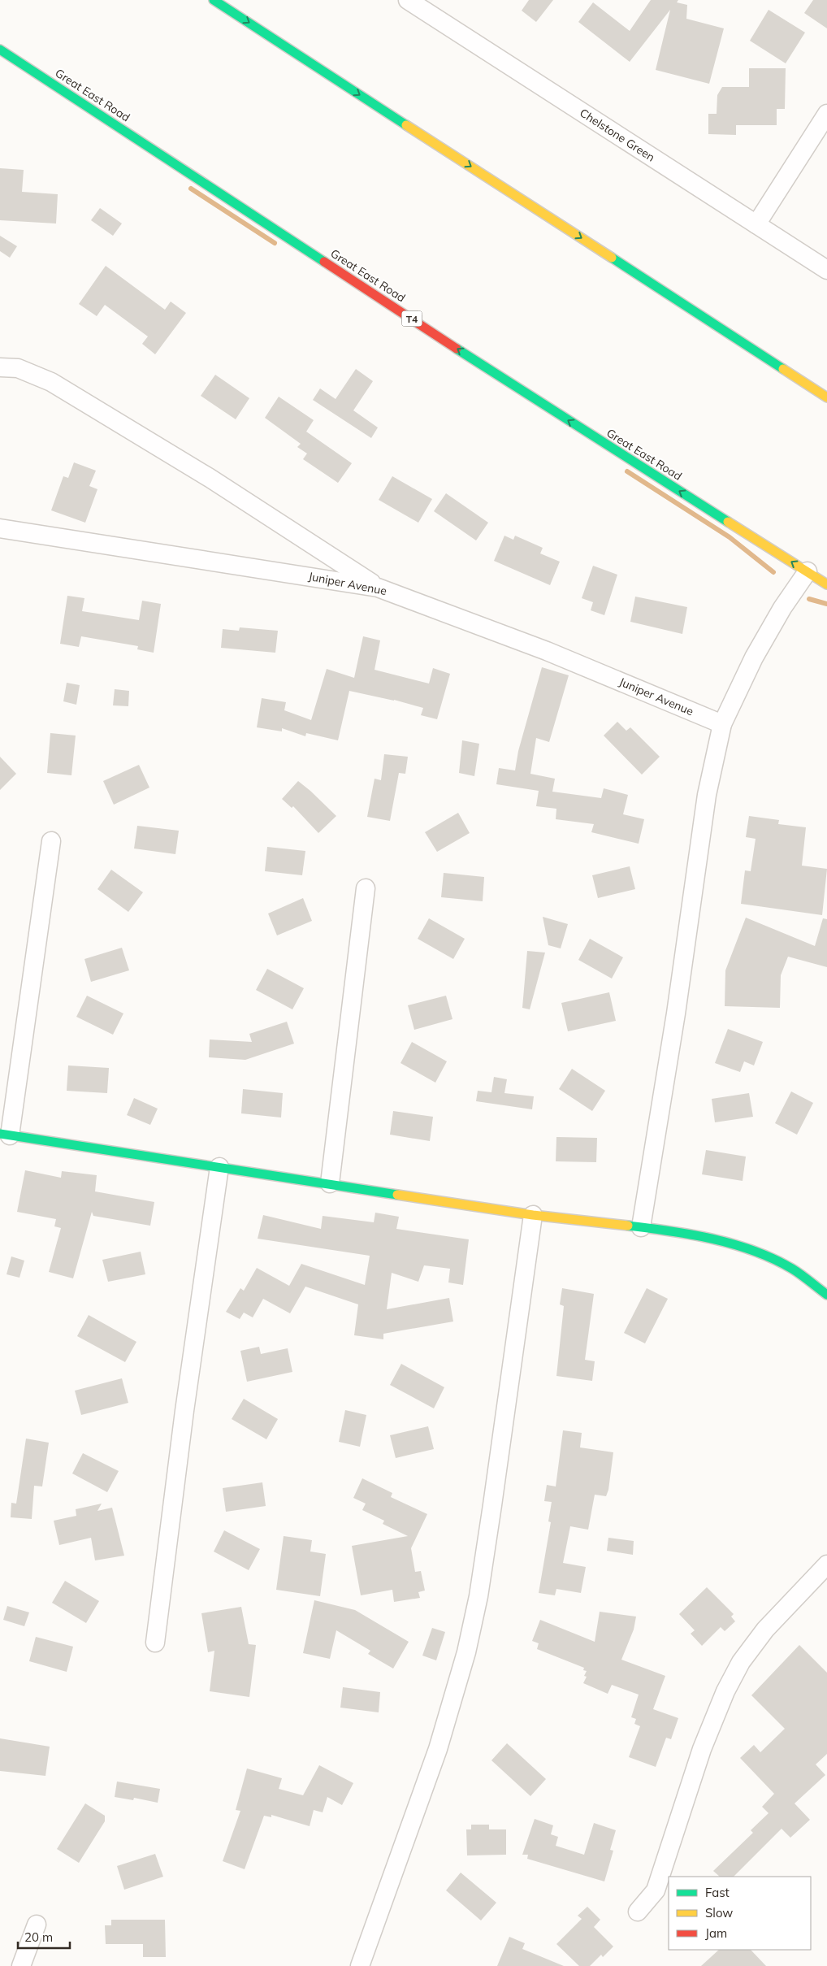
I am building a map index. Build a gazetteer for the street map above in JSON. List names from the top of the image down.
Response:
{
  "streets": {
    "main road": ["Great East Road", "T4"],
    "street": ["Chelstone Green", "Juniper Avenue"]
  },
  "one_way": ["Great East Road"],
  "legend": ["Fast", "Slow", "Jam"],
  "scale_bar": "20 m"
}
